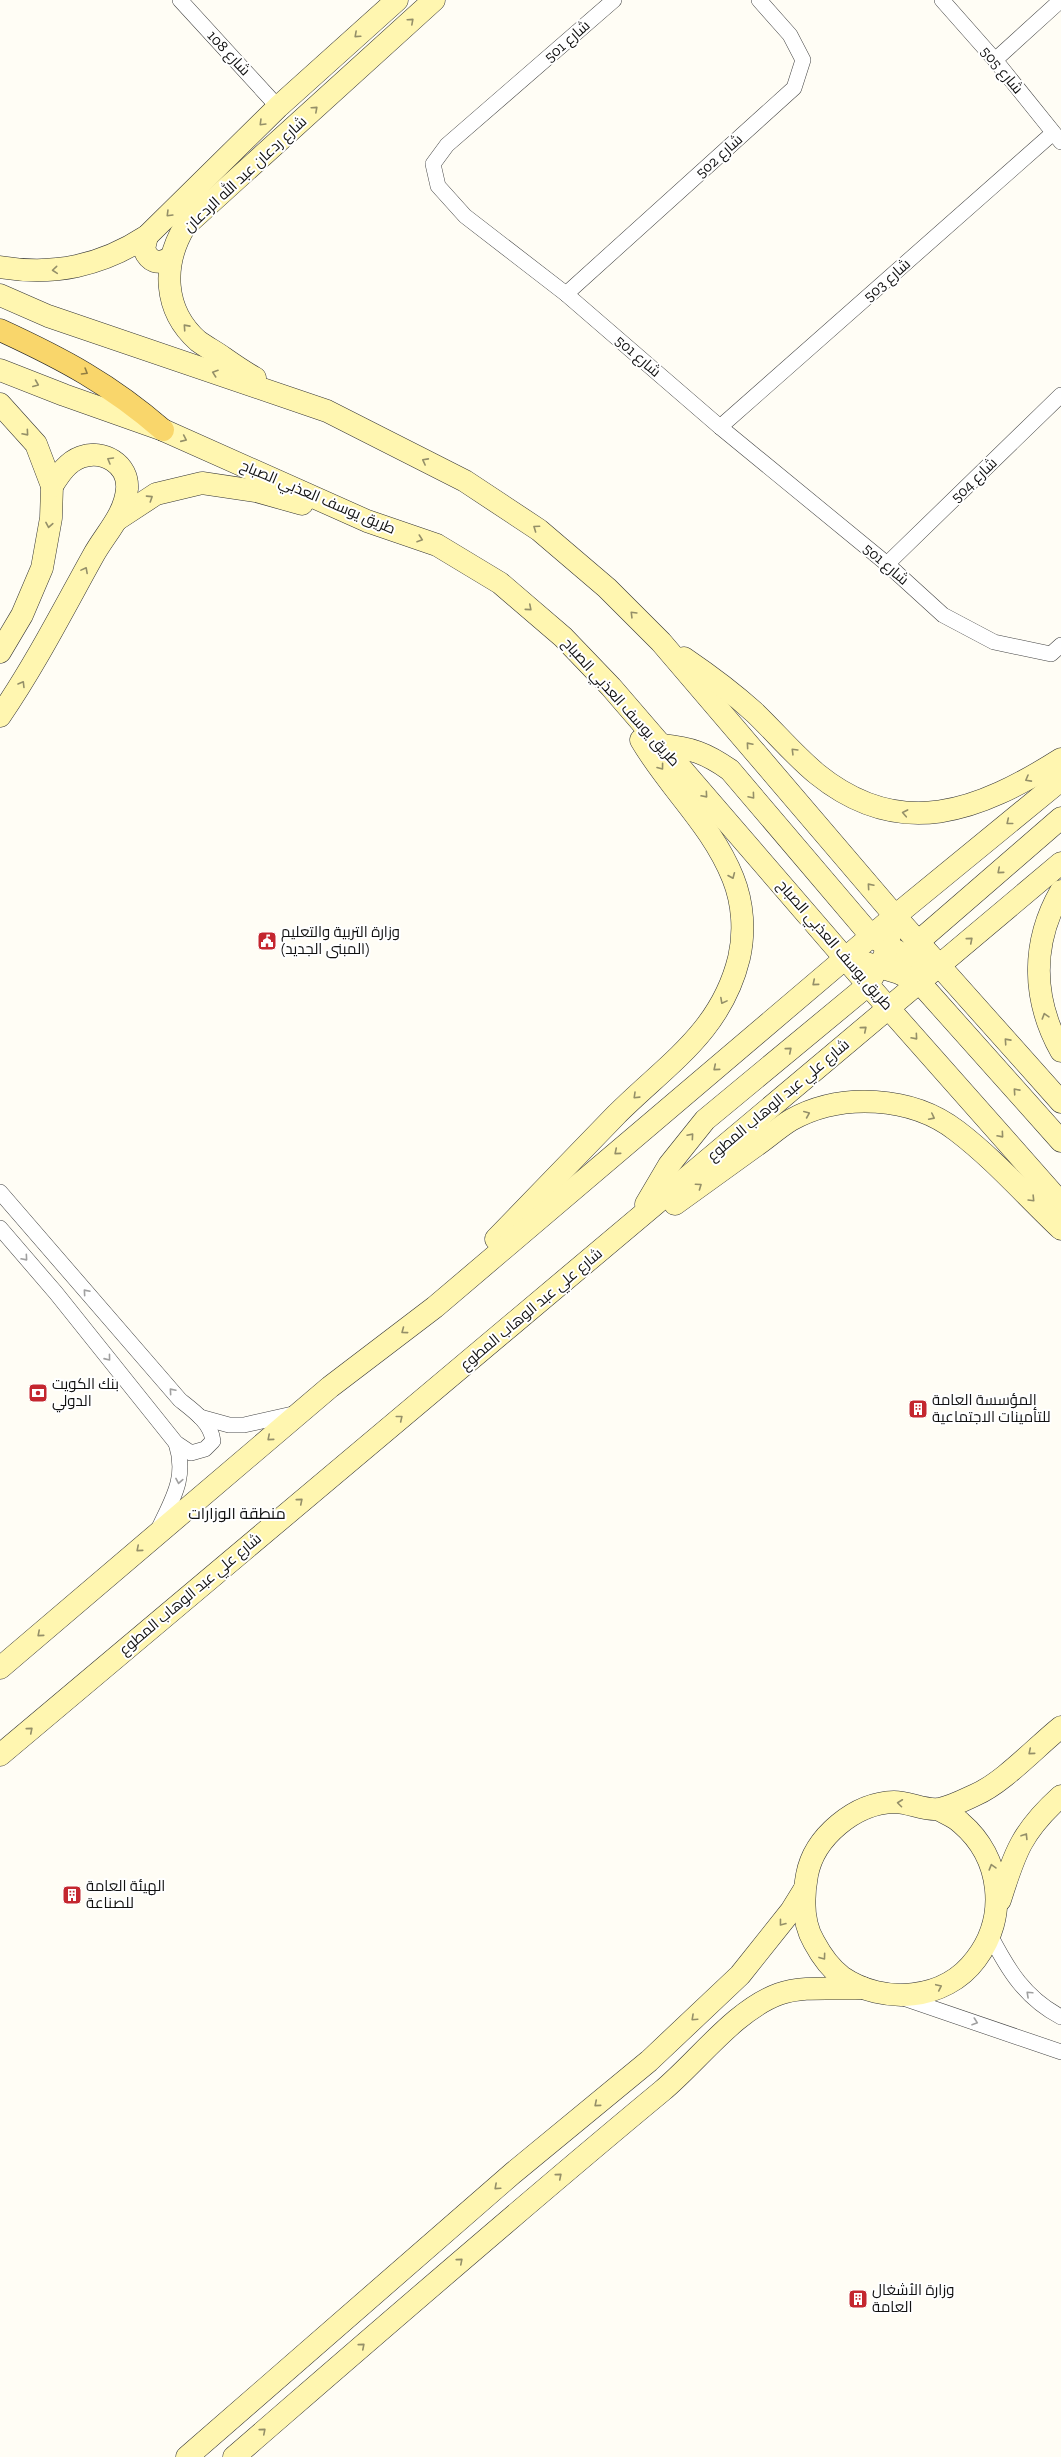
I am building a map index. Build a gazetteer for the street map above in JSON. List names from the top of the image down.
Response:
{
  "streets": {
    "street": [
      "شارع 501",
      "شارع 108",
      "شارع 505",
      "شارع 502",
      "شارع ردعان عبد الله الردعان",
      "شارع 503",
      "شارع 504",
      "طريق يوسف العذبي الصباح",
      "شارع علي عبد الوهاب المطوع"
    ]
  },
  "crossings": [
    ["شارع 501", "شارع 502"],
    ["شارع 501", "شارع 503"],
    ["شارع 501", "شارع 504"],
    ["شارع 108", "شارع ردعان عبد الله الردعان"],
    ["شارع 505", "شارع 503"],
    ["شارع ردعان عبد الله الردعان", "طريق يوسف العذبي الصباح"],
    ["طريق يوسف العذبي الصباح", "شارع علي عبد الوهاب المطوع"]
  ],
  "districts": ["منطقة الوزارات"],
  "places": {
    "public building": ["وزارة التربية والتعليم (المبنى الجديد)"],
    "bank": ["بنك الكويت الدولي"],
    "building": ["المؤسسة العامة للتأمينات الاجتماعية", "الهيئة العامة للصناعة", "وزارة الأشغال العامة"]
  }
}
